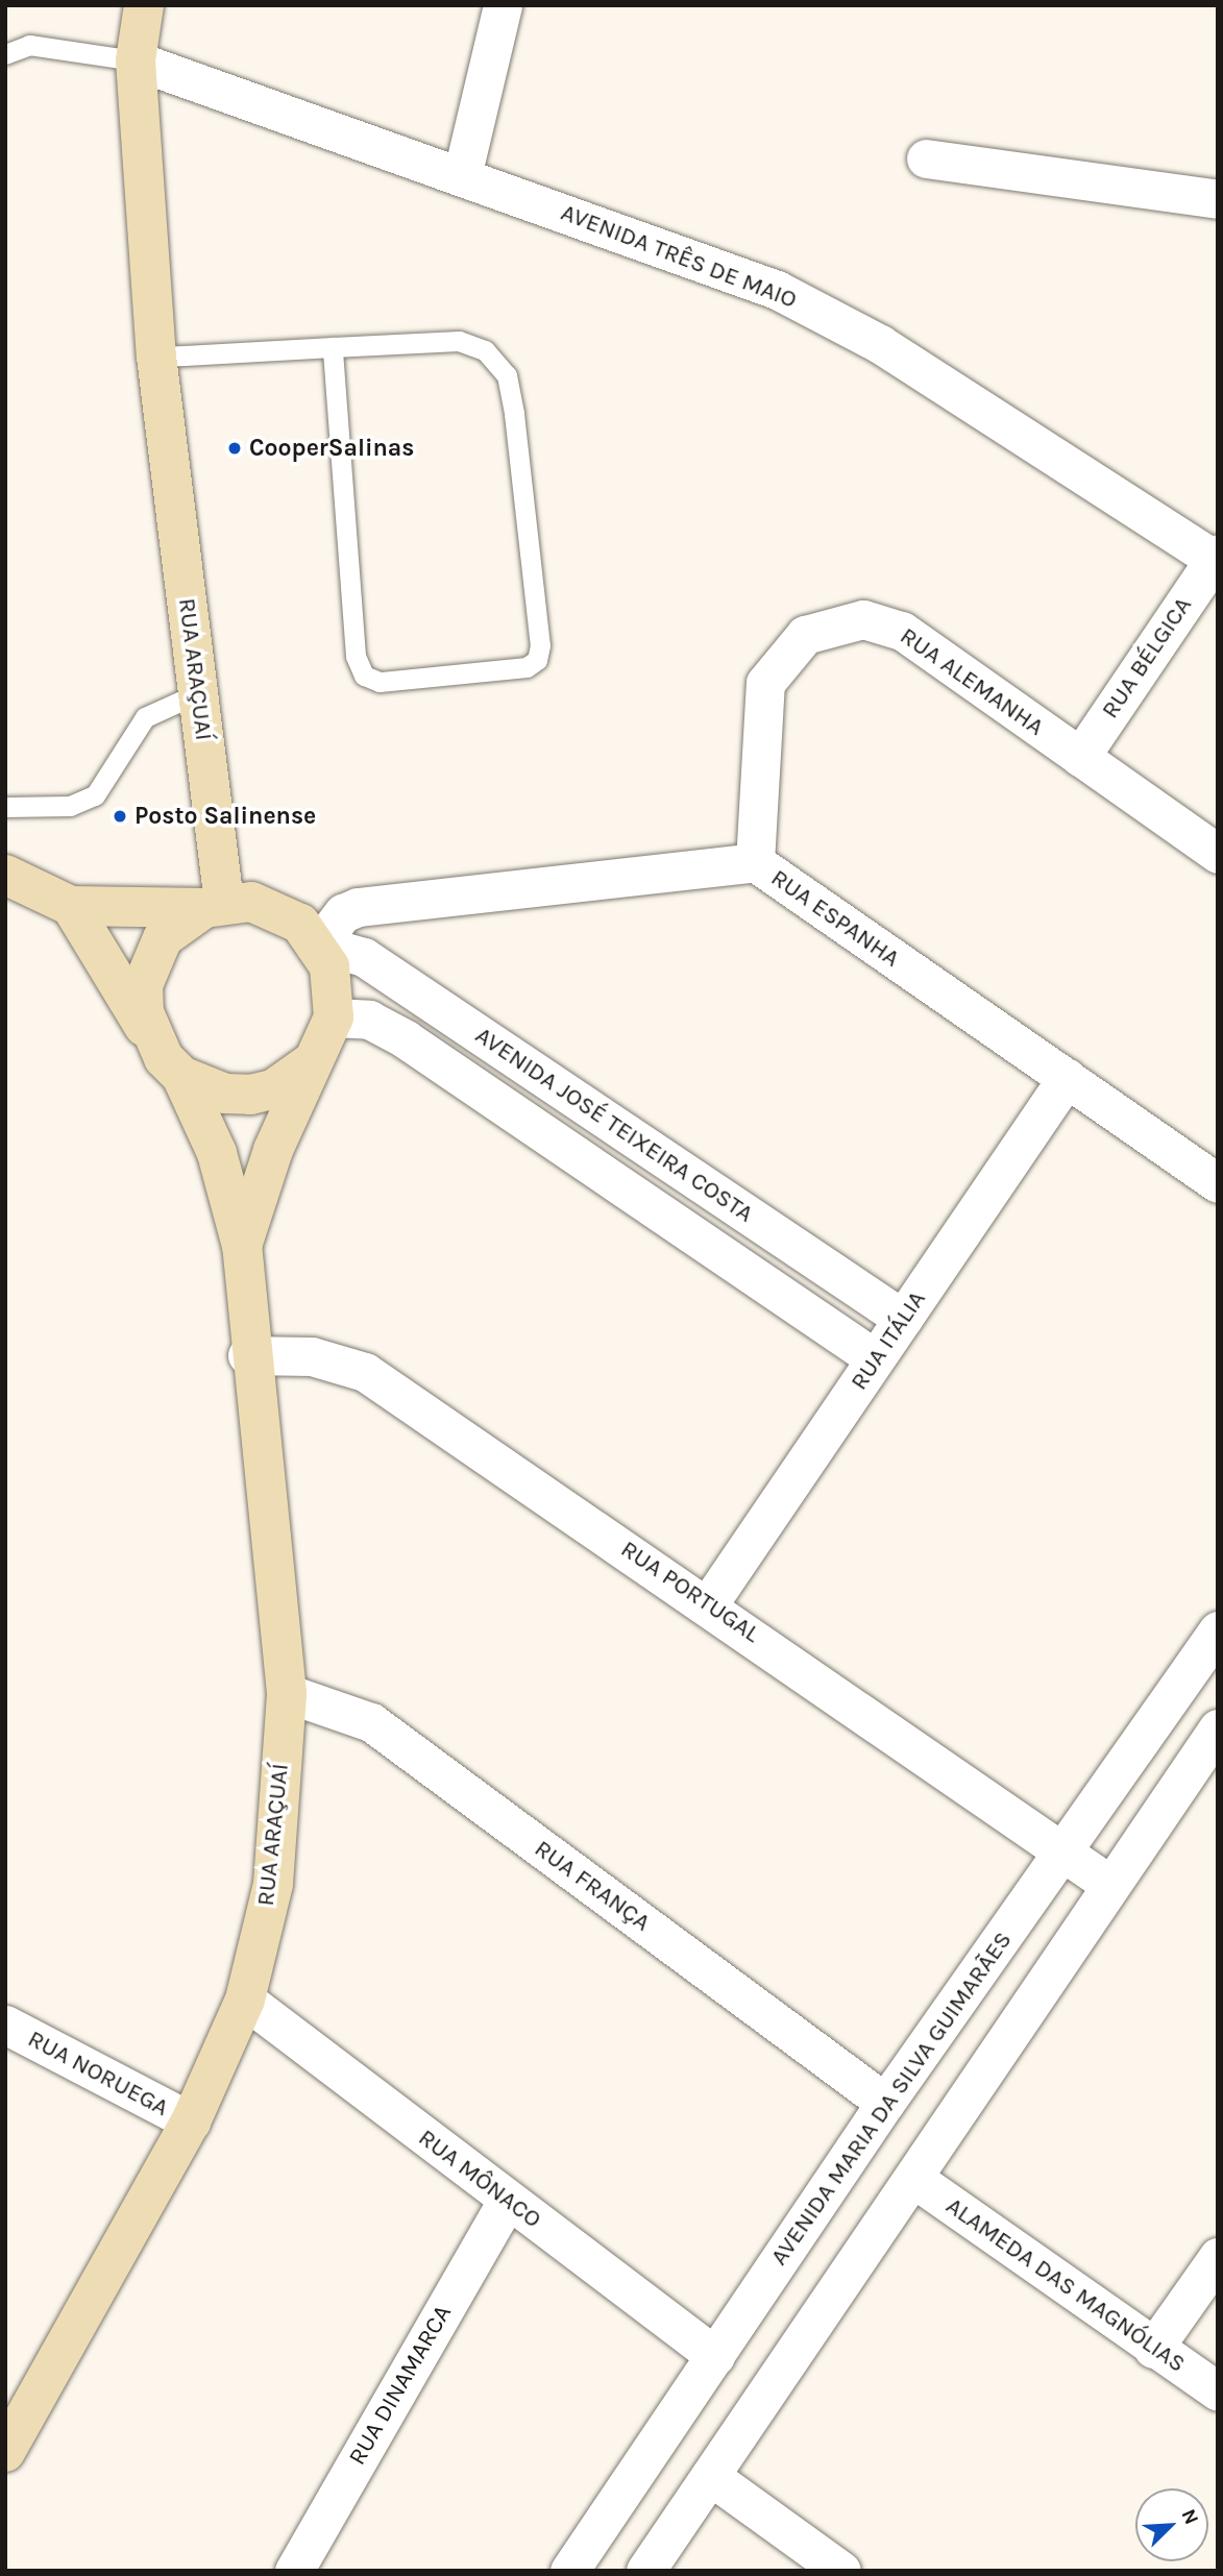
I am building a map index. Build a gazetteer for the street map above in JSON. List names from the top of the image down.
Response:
{
  "streets": {
    "main road": ["RUA ARAÇUAÍ"],
    "street": [
      "AVENIDA TRÊS DE MAIO",
      "RUA BÉLGICA",
      "RUA ALEMANHA",
      "RUA ESPANHA",
      "AVENIDA JOSÉ TEIXEIRA COSTA",
      "RUA ITÁLIA",
      "RUA PORTUGAL",
      "RUA FRANÇA",
      "RUA NORUEGA",
      "AVENIDA MARIA DA SILVA GUIMARÃES",
      "RUA MÔNACO",
      "ALAMEDA DAS MAGNÓLIAS",
      "RUA DINAMARCA"
    ]
  },
  "crossings": [
    ["AVENIDA TRÊS DE MAIO", "RUA BÉLGICA"],
    ["AVENIDA TRÊS DE MAIO", "RUA ARAÇUAÍ"],
    ["RUA BÉLGICA", "RUA ALEMANHA"],
    ["RUA ARAÇUAÍ", "RUA ESPANHA"],
    ["RUA ARAÇUAÍ", "AVENIDA JOSÉ TEIXEIRA COSTA"],
    ["RUA ARAÇUAÍ", "RUA PORTUGAL"],
    ["RUA ARAÇUAÍ", "RUA FRANÇA"],
    ["RUA ARAÇUAÍ", "RUA NORUEGA"],
    ["RUA ARAÇUAÍ", "RUA MÔNACO"],
    ["RUA ALEMANHA", "RUA ESPANHA"],
    ["RUA ESPANHA", "AVENIDA JOSÉ TEIXEIRA COSTA"],
    ["RUA ESPANHA", "RUA ITÁLIA"],
    ["AVENIDA JOSÉ TEIXEIRA COSTA", "RUA ITÁLIA"],
    ["RUA ITÁLIA", "RUA PORTUGAL"],
    ["RUA PORTUGAL", "AVENIDA MARIA DA SILVA GUIMARÃES"],
    ["RUA FRANÇA", "AVENIDA MARIA DA SILVA GUIMARÃES"],
    ["AVENIDA MARIA DA SILVA GUIMARÃES", "RUA MÔNACO"],
    ["RUA MÔNACO", "RUA DINAMARCA"]
  ],
  "places": ["CooperSalinas", "Posto Salinense"],
  "north": "top right"
}
